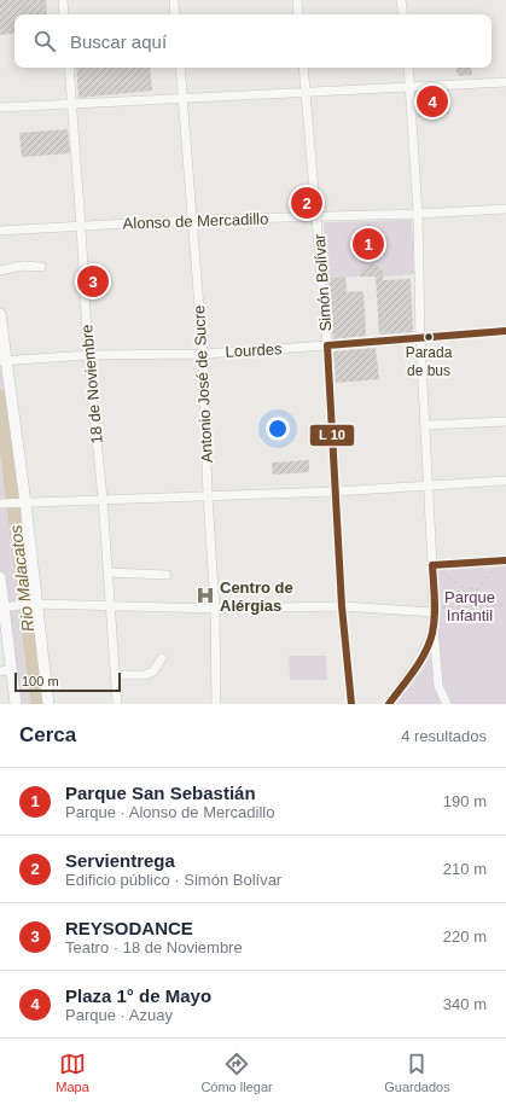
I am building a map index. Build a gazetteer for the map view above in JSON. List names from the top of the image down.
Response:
{
  "streets": {
    "street": [
      "Alonso de Mercadillo",
      "Simón Bolívar",
      "Lourdes",
      "18 de Noviembre",
      "Antonio José de Sucre"
    ]
  },
  "crossings": [
    ["Alonso de Mercadillo", "Simón Bolívar"],
    ["Alonso de Mercadillo", "18 de Noviembre"],
    ["Alonso de Mercadillo", "Antonio José de Sucre"],
    ["Simón Bolívar", "Lourdes"],
    ["Lourdes", "18 de Noviembre"],
    ["Lourdes", "Antonio José de Sucre"]
  ],
  "water": ["Rio Malacatos"],
  "parks": ["Parque Infantil"],
  "places": {
    "other": ["Parada de bus"],
    "hospital": ["Centro de Alérgias"]
  },
  "scale_bar": "100 m",
  "page": {
    "search": "Buscar aquí",
    "pins": [
      "4",
      "2",
      "1",
      "3"
    ],
    "scale": "100 m",
    "heading": ["Cerca", "4 resultados"],
    "list": [
      {
        "mark": "1",
        "name": "Parque San Sebastián",
        "note": "Parque · Alonso de Mercadillo",
        "value": "190 m"
      },
      {
        "mark": "2",
        "name": "Servientrega",
        "note": "Edificio público · Simón Bolívar",
        "value": "210 m"
      },
      {
        "mark": "3",
        "name": "REYSODANCE",
        "note": "Teatro · 18 de Noviembre",
        "value": "220 m"
      },
      {
        "mark": "4",
        "name": "Plaza 1° de Mayo",
        "note": "Parque · Azuay",
        "value": "340 m"
      }
    ],
    "nav": ["Mapa", "Cómo llegar", "Guardados"]
  }
}
